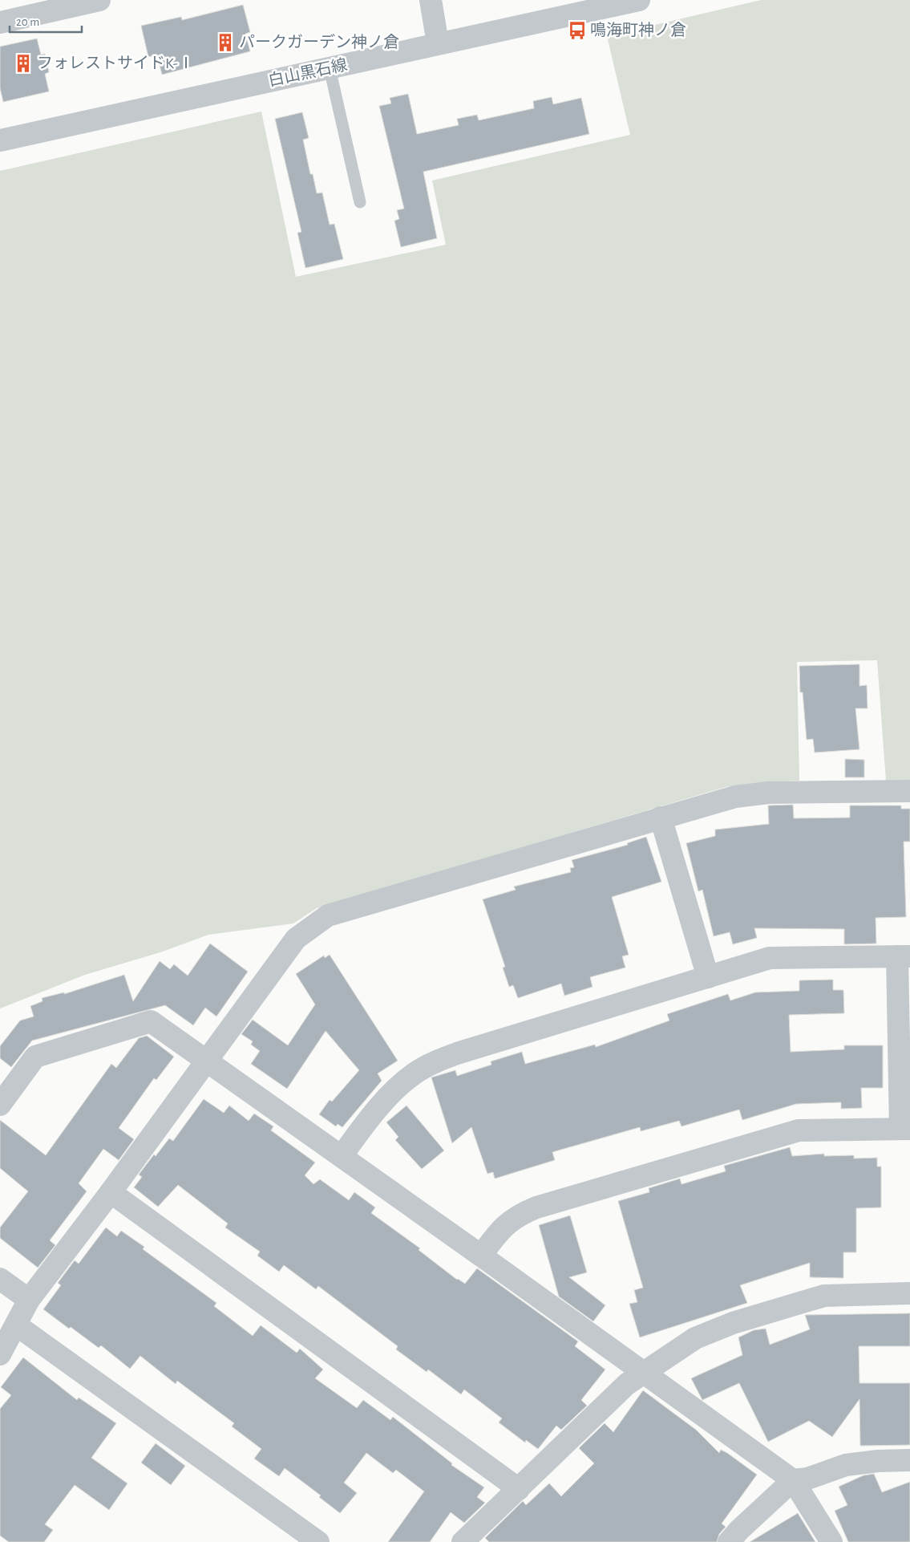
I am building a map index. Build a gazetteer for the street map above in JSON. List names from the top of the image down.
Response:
{
  "streets": {
    "street": ["白山黒石線"]
  },
  "places": {
    "bus stop": ["鳴海町神ノ倉"],
    "building": ["パークガーデン神ノ倉", "フォレストサイドK-Ⅰ"]
  },
  "scale_bar": "20 m"
}
